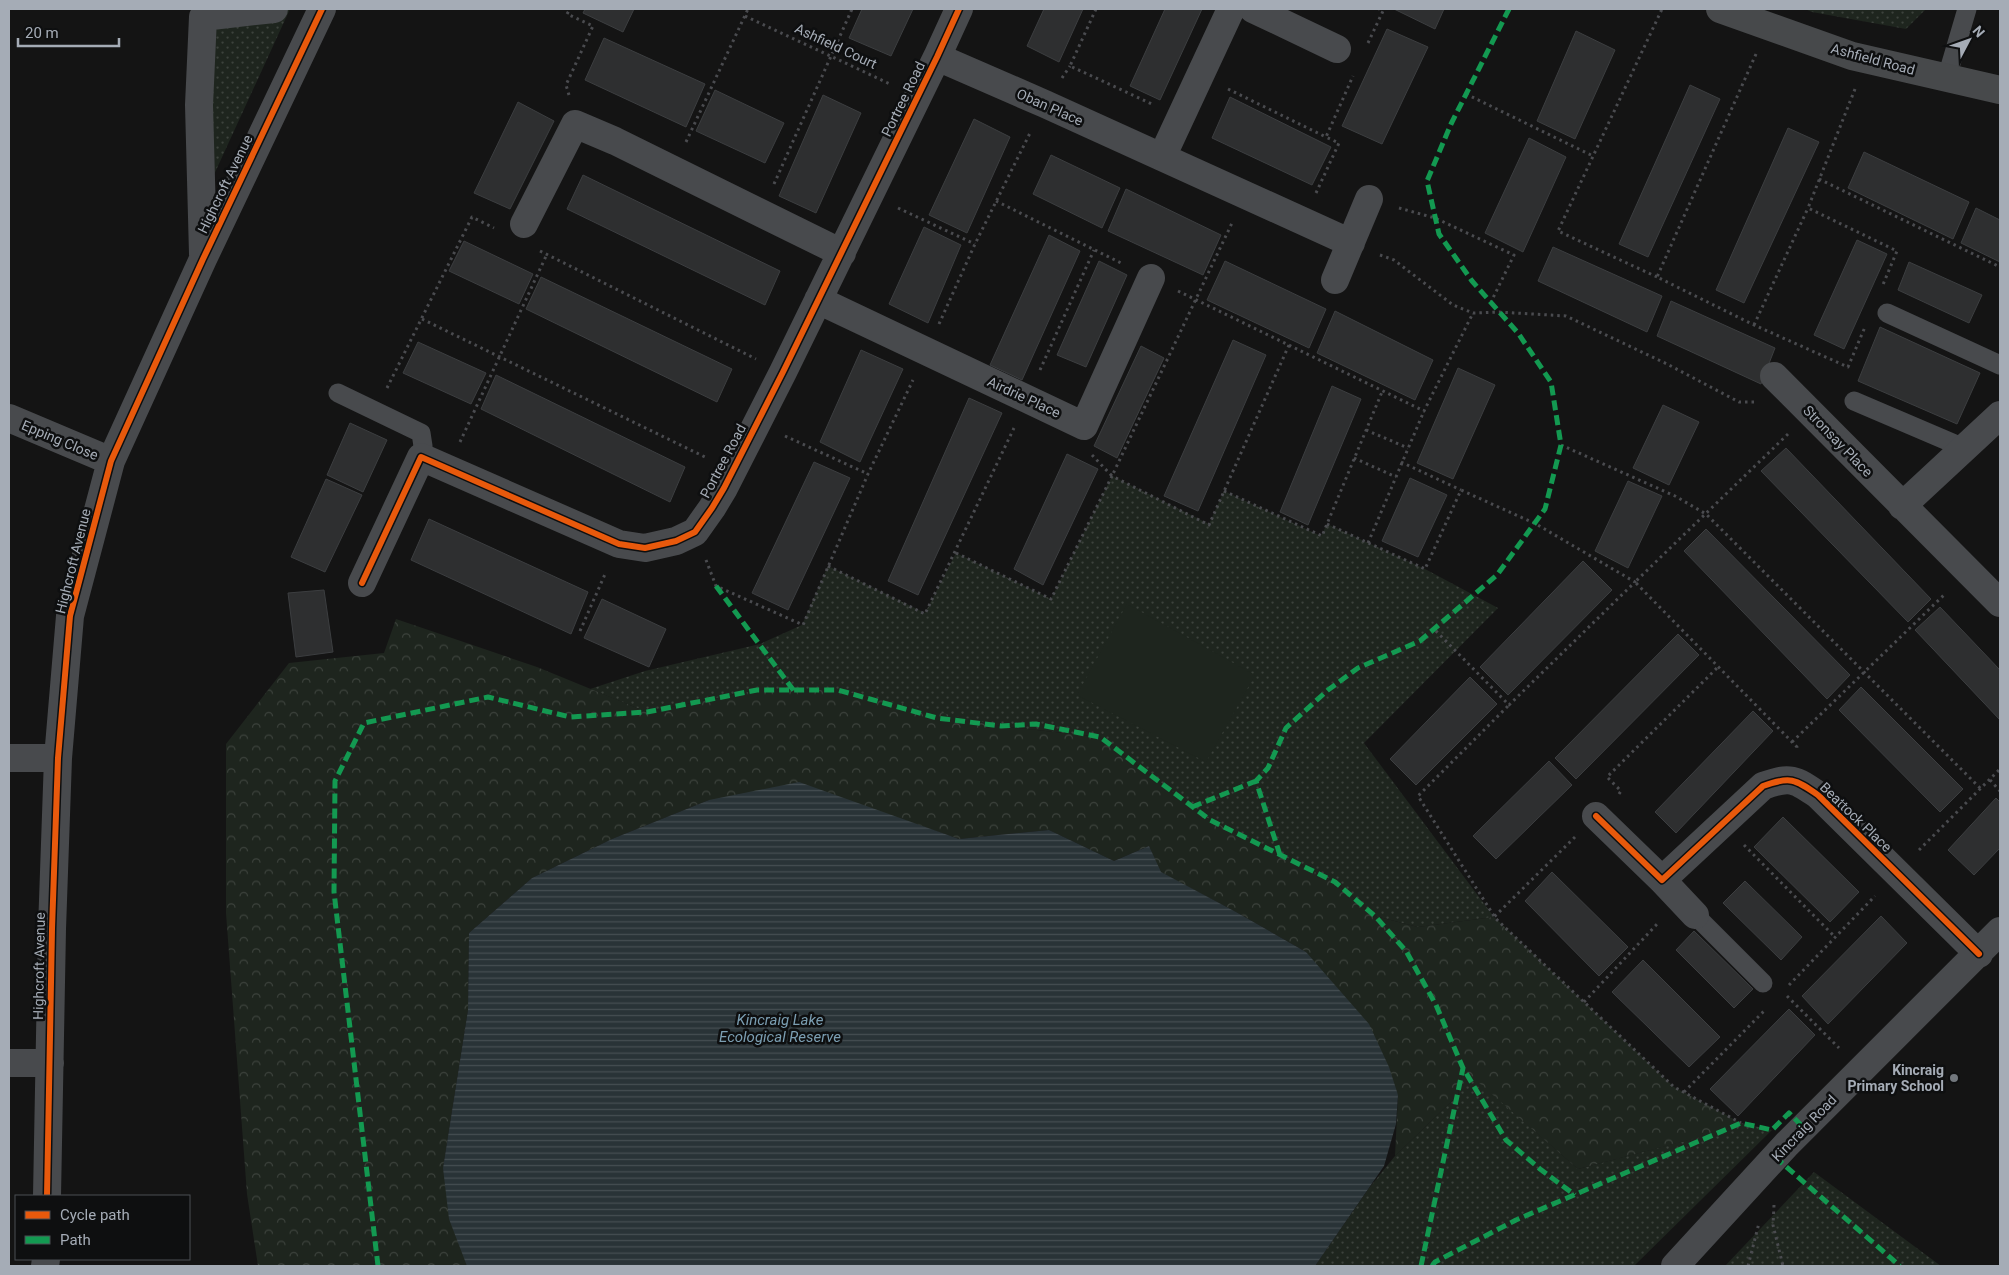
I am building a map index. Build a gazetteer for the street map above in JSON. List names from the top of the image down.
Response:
{
  "streets": {
    "street": [
      "Ashfield Road",
      "Portree Road",
      "Oban Place",
      "Highcroft Avenue",
      "Airdrie Place",
      "Epping Close",
      "Stronsay Place",
      "Beattock Place",
      "Kincraig Road"
    ],
    "path": ["Ashfield Court"]
  },
  "crossings": [
    ["Ashfield Court", "Portree Road"],
    ["Portree Road", "Oban Place"],
    ["Portree Road", "Airdrie Place"],
    ["Highcroft Avenue", "Epping Close"],
    ["Beattock Place", "Kincraig Road"]
  ],
  "water": ["Kincraig Lake Ecological Reserve"],
  "places": ["Kincraig Primary School"],
  "legend": ["Cycle path", "Path"],
  "scale_bar": "20 m",
  "north": "top right"
}
